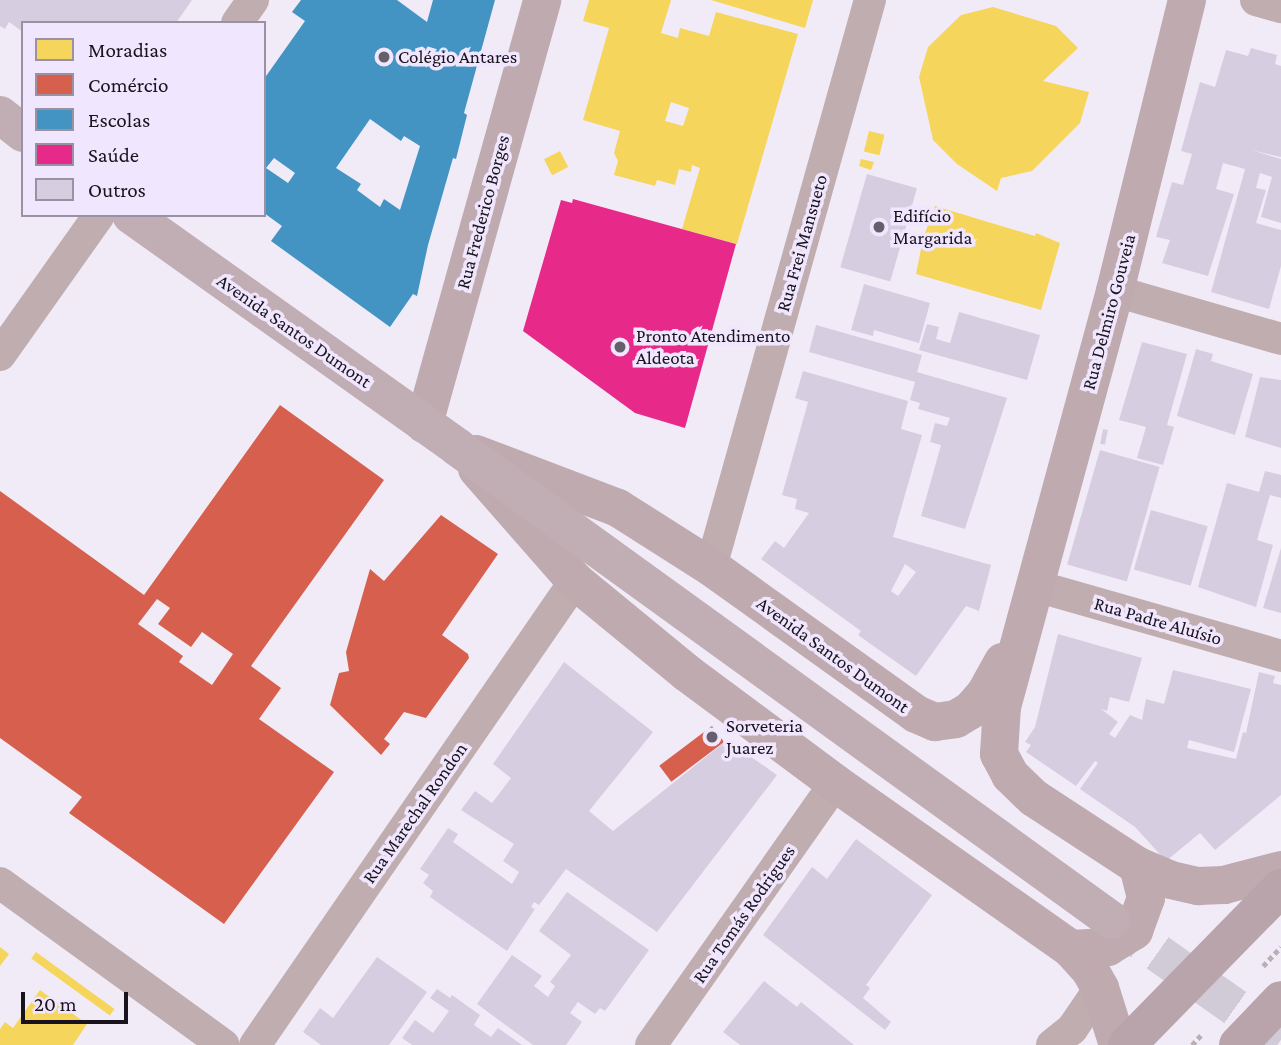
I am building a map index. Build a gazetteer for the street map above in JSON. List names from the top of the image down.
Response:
{
  "streets": {
    "main road": ["Avenida Santos Dumont"],
    "street": [
      "Rua Frederico Borges",
      "Rua Frei Mansueto",
      "Rua Delmiro Gouveia",
      "Rua Padre Aluísio",
      "Rua Marechal Rondon",
      "Rua Tomás Rodrigues"
    ]
  },
  "crossings": [
    ["Rua Frederico Borges", "Avenida Santos Dumont"],
    ["Rua Frei Mansueto", "Avenida Santos Dumont"],
    ["Rua Delmiro Gouveia", "Avenida Santos Dumont"],
    ["Rua Delmiro Gouveia", "Rua Padre Aluísio"],
    ["Avenida Santos Dumont", "Rua Marechal Rondon"],
    ["Avenida Santos Dumont", "Rua Tomás Rodrigues"]
  ],
  "places": [
    "Colégio Antares",
    "Edifício Margarida",
    "Pronto Atendimento Aldeota",
    "Sorveteria Juarez"
  ],
  "legend": [
    "Moradias",
    "Comércio",
    "Escolas",
    "Saúde",
    "Outros"
  ],
  "scale_bar": "20 m"
}
